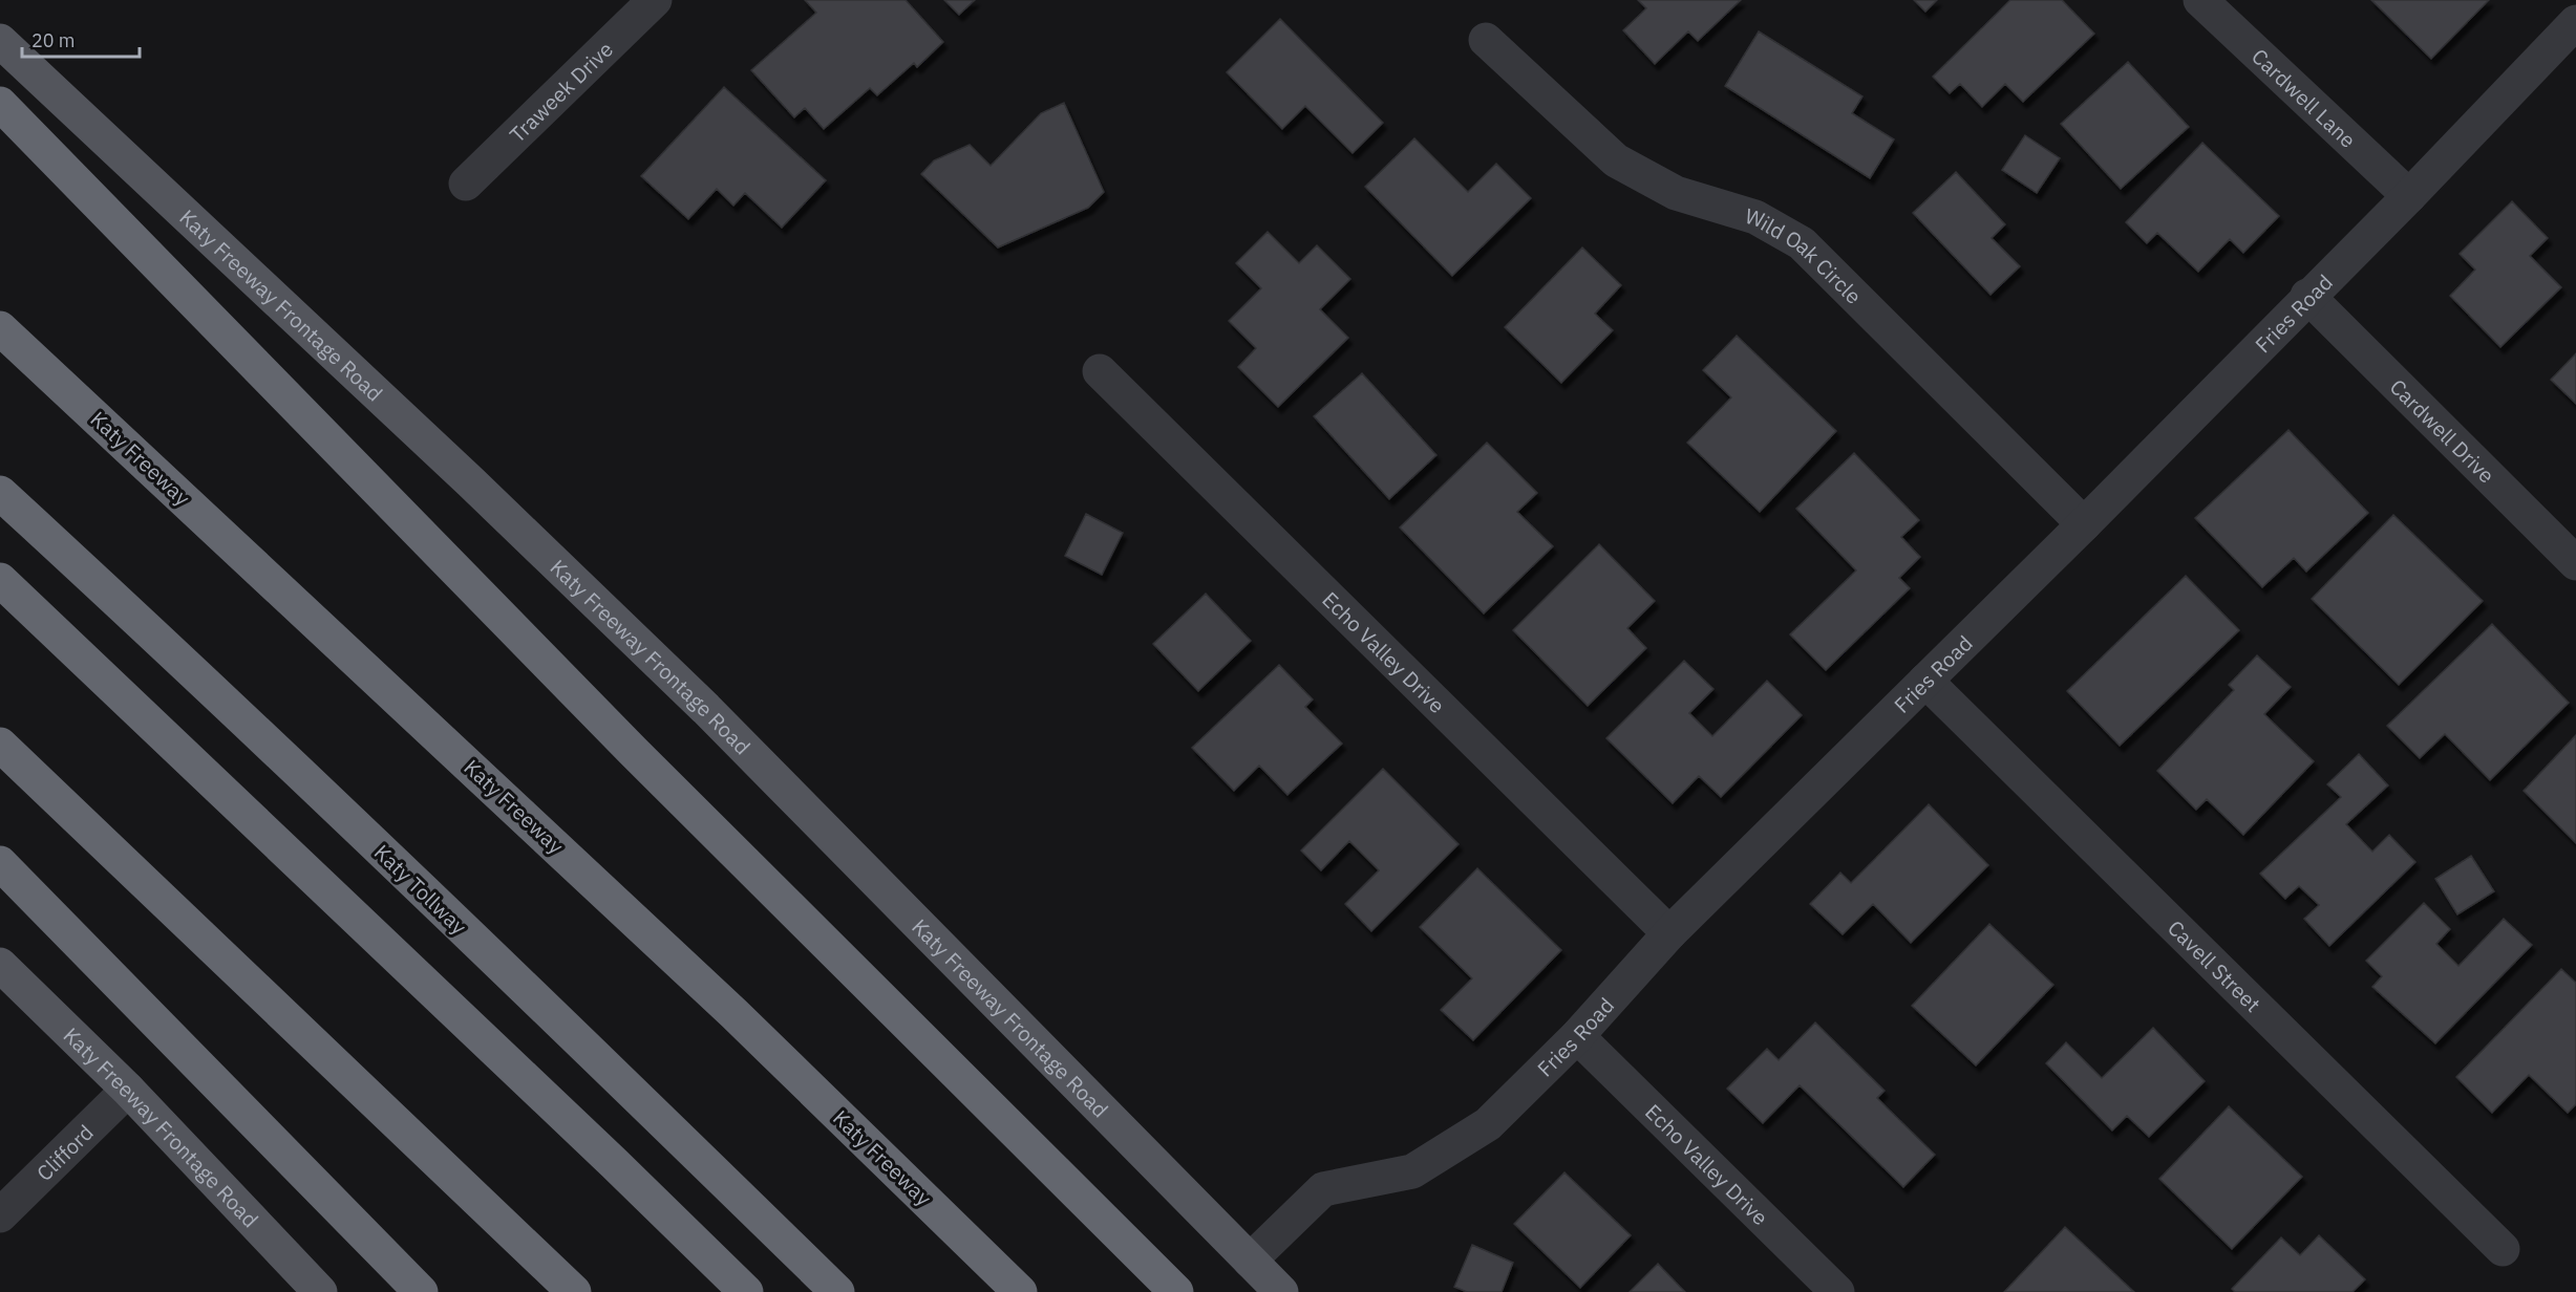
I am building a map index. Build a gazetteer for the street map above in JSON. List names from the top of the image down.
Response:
{
  "streets": {
    "highway": ["Katy Freeway", "Katy Tollway"],
    "main road": ["Katy Freeway Frontage Road"],
    "street": [
      "Traweek Drive",
      "Cardwell Lane",
      "Wild Oak Circle",
      "Fries Road",
      "Cardwell Drive",
      "Echo Valley Drive",
      "Cavell Street",
      "Clifford"
    ]
  },
  "crossings": [
    ["Cardwell Lane", "Fries Road"],
    ["Wild Oak Circle", "Fries Road"],
    ["Katy Freeway Frontage Road", "Fries Road"],
    ["Katy Freeway Frontage Road", "Clifford"],
    ["Fries Road", "Cardwell Drive"],
    ["Fries Road", "Echo Valley Drive"],
    ["Fries Road", "Cavell Street"]
  ],
  "scale_bar": "20 m"
}
